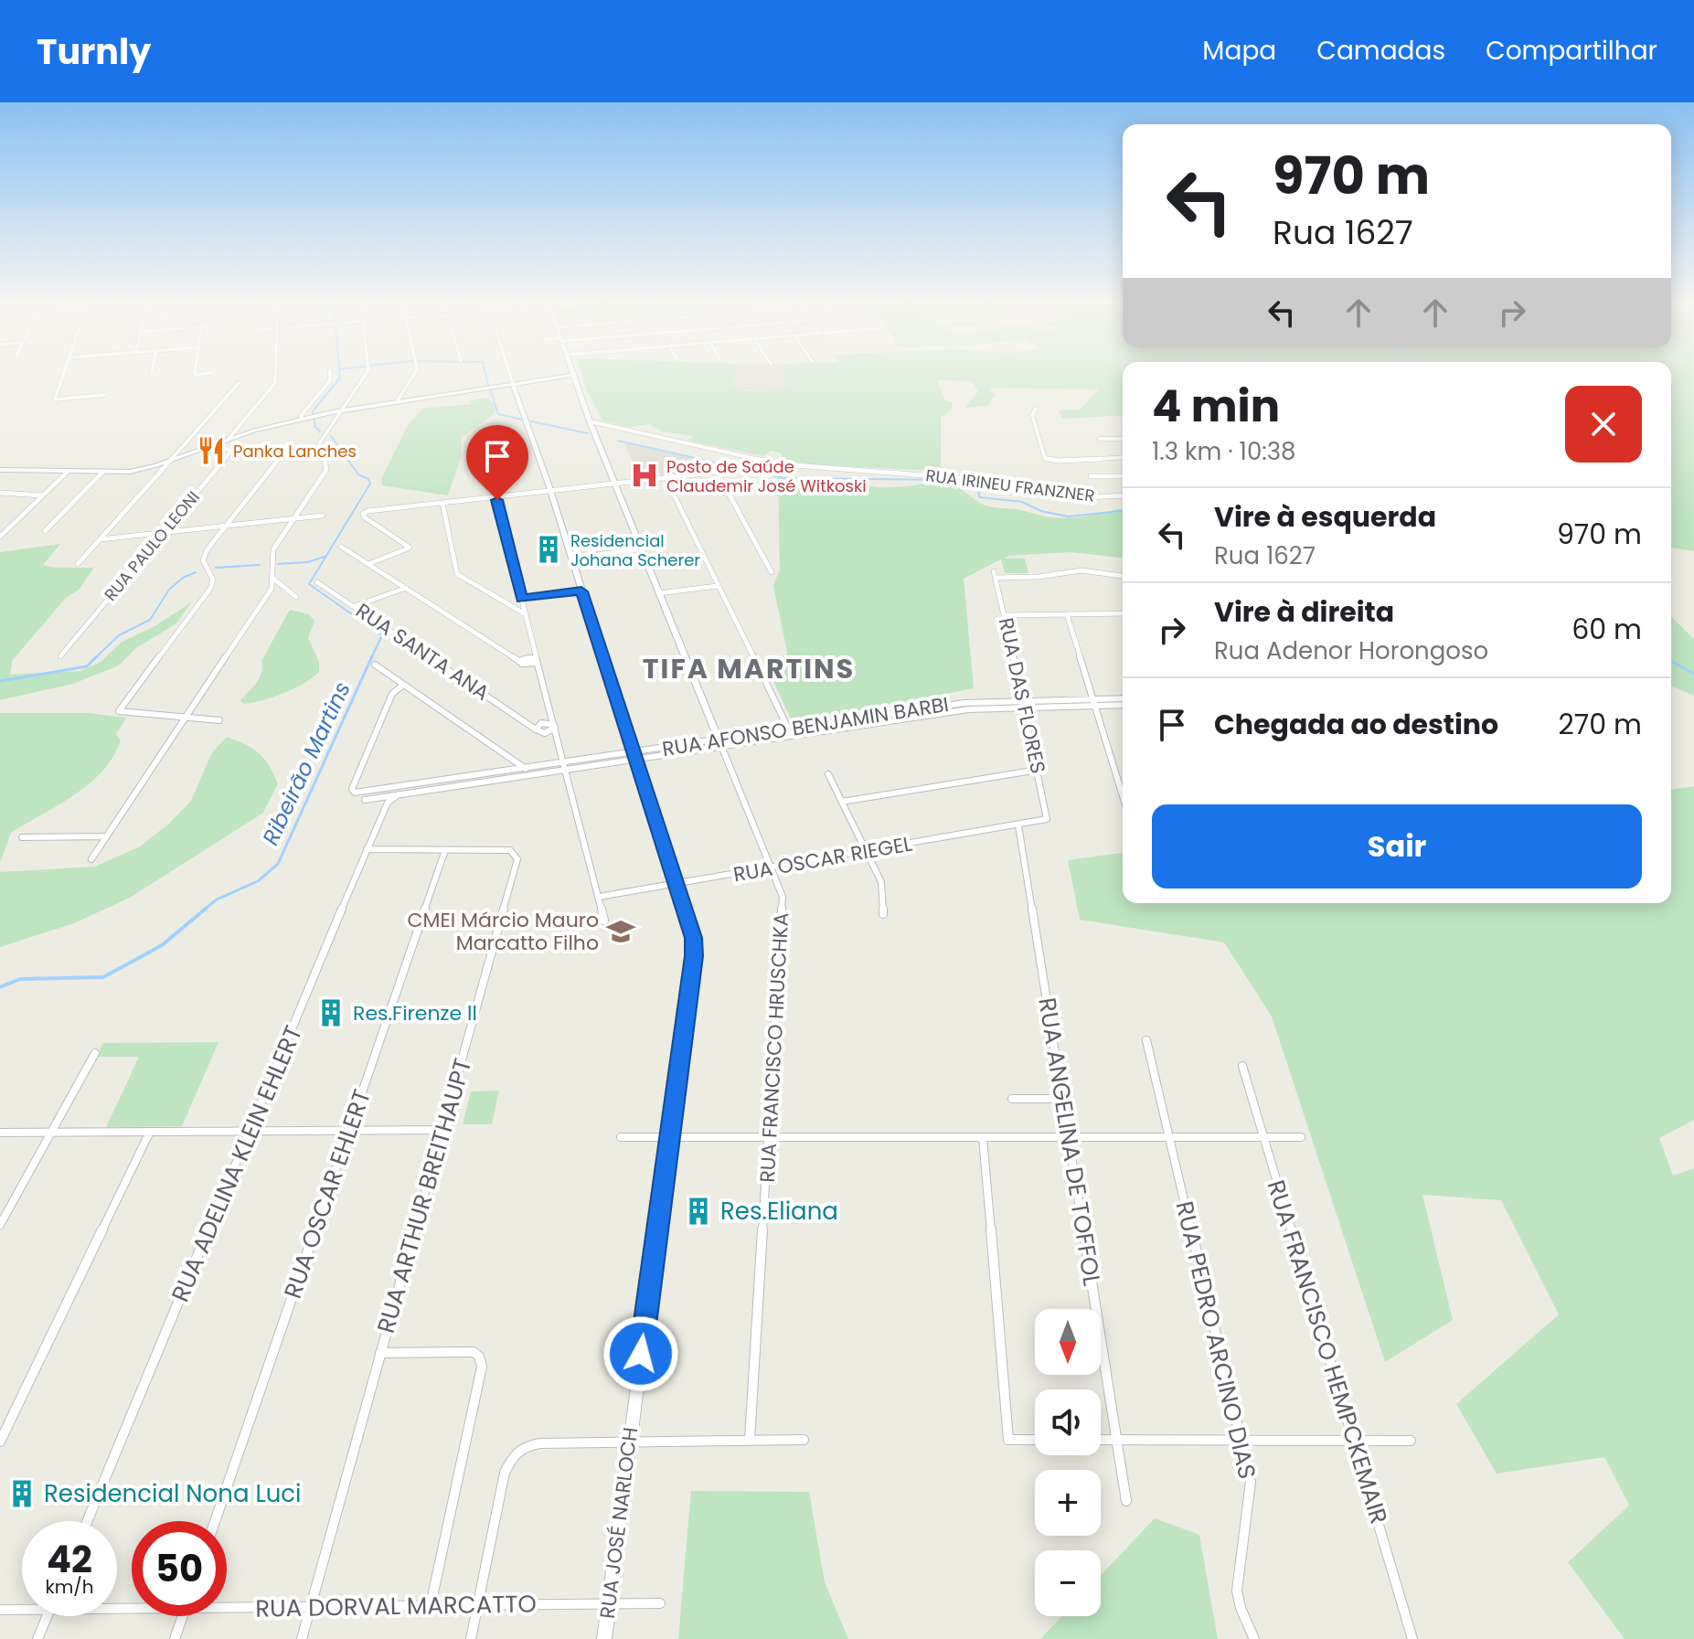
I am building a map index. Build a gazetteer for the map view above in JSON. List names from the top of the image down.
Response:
{
  "streets": {
    "main road": ["RUA FRANCISCO HRUSCHKA", "RUA JOSÉ NARLOCH"],
    "street": [
      "RUA IRINEU FRANZNER",
      "RUA PAULO LEONI",
      "RUA SANTA ANA",
      "RUA DAS FLORES",
      "RUA AFONSO BENJAMIN BARBI",
      "RUA OSCAR RIEGEL",
      "RUA ANGELINA DE TOFFOL",
      "RUA ADELINA KLEIN EHLERT",
      "RUA OSCAR EHLERT",
      "RUA ARTHUR BREITHAUPT",
      "RUA PEDRO ARCINO DIAS",
      "RUA FRANCISCO HEMPCKEMAIR",
      "RUA DORVAL MARCATTO"
    ]
  },
  "crossings": [
    ["RUA IRINEU FRANZNER", "RUA FRANCISCO HRUSCHKA"],
    ["RUA DAS FLORES", "RUA AFONSO BENJAMIN BARBI"],
    ["RUA DAS FLORES", "RUA OSCAR RIEGEL"],
    ["RUA AFONSO BENJAMIN BARBI", "RUA FRANCISCO HRUSCHKA"],
    ["RUA AFONSO BENJAMIN BARBI", "RUA ADELINA KLEIN EHLERT"],
    ["RUA AFONSO BENJAMIN BARBI", "RUA JOSÉ NARLOCH"],
    ["RUA OSCAR RIEGEL", "RUA FRANCISCO HRUSCHKA"],
    ["RUA OSCAR RIEGEL", "RUA ANGELINA DE TOFFOL"],
    ["RUA OSCAR RIEGEL", "RUA JOSÉ NARLOCH"],
    ["RUA ADELINA KLEIN EHLERT", "RUA ARTHUR BREITHAUPT"],
    ["RUA OSCAR EHLERT", "RUA ARTHUR BREITHAUPT"],
    ["RUA ARTHUR BREITHAUPT", "RUA DORVAL MARCATTO"],
    ["RUA JOSÉ NARLOCH", "RUA DORVAL MARCATTO"]
  ],
  "districts": ["TIFA MARTINS"],
  "water": ["Ribeirão Martins"],
  "places": {
    "restaurant": ["Panka Lanches"],
    "hospital": ["Posto de Saúde Claudemir José Witkoski"],
    "building": [
      "Residencial Johana Scherer",
      "Res.Firenze ll",
      "Res.Eliana",
      "Residencial Nona Luci"
    ],
    "school or university": ["CMEI Márcio Mauro Marcatto Filho"]
  },
  "north": "bottom",
  "page": {
    "header": "Turnly",
    "nav": ["Mapa", "Camadas", "Compartilhar"],
    "turn": ["970 m", "Rua 1627"],
    "heading": ["4 min", "1.3 km · 10:38"],
    "list": [
      {
        "name": "Vire à esquerda",
        "note": "Rua 1627",
        "value": "970 m"
      },
      {
        "name": "Vire à direita",
        "note": "Rua Adenor Horongoso",
        "value": "60 m"
      },
      {
        "name": "Chegada ao destino",
        "value": "270 m"
      }
    ],
    "buttons": "Sair",
    "map_buttons": ["+", "−"],
    "speed": "42 km/h",
    "limit": "50"
  }
}
